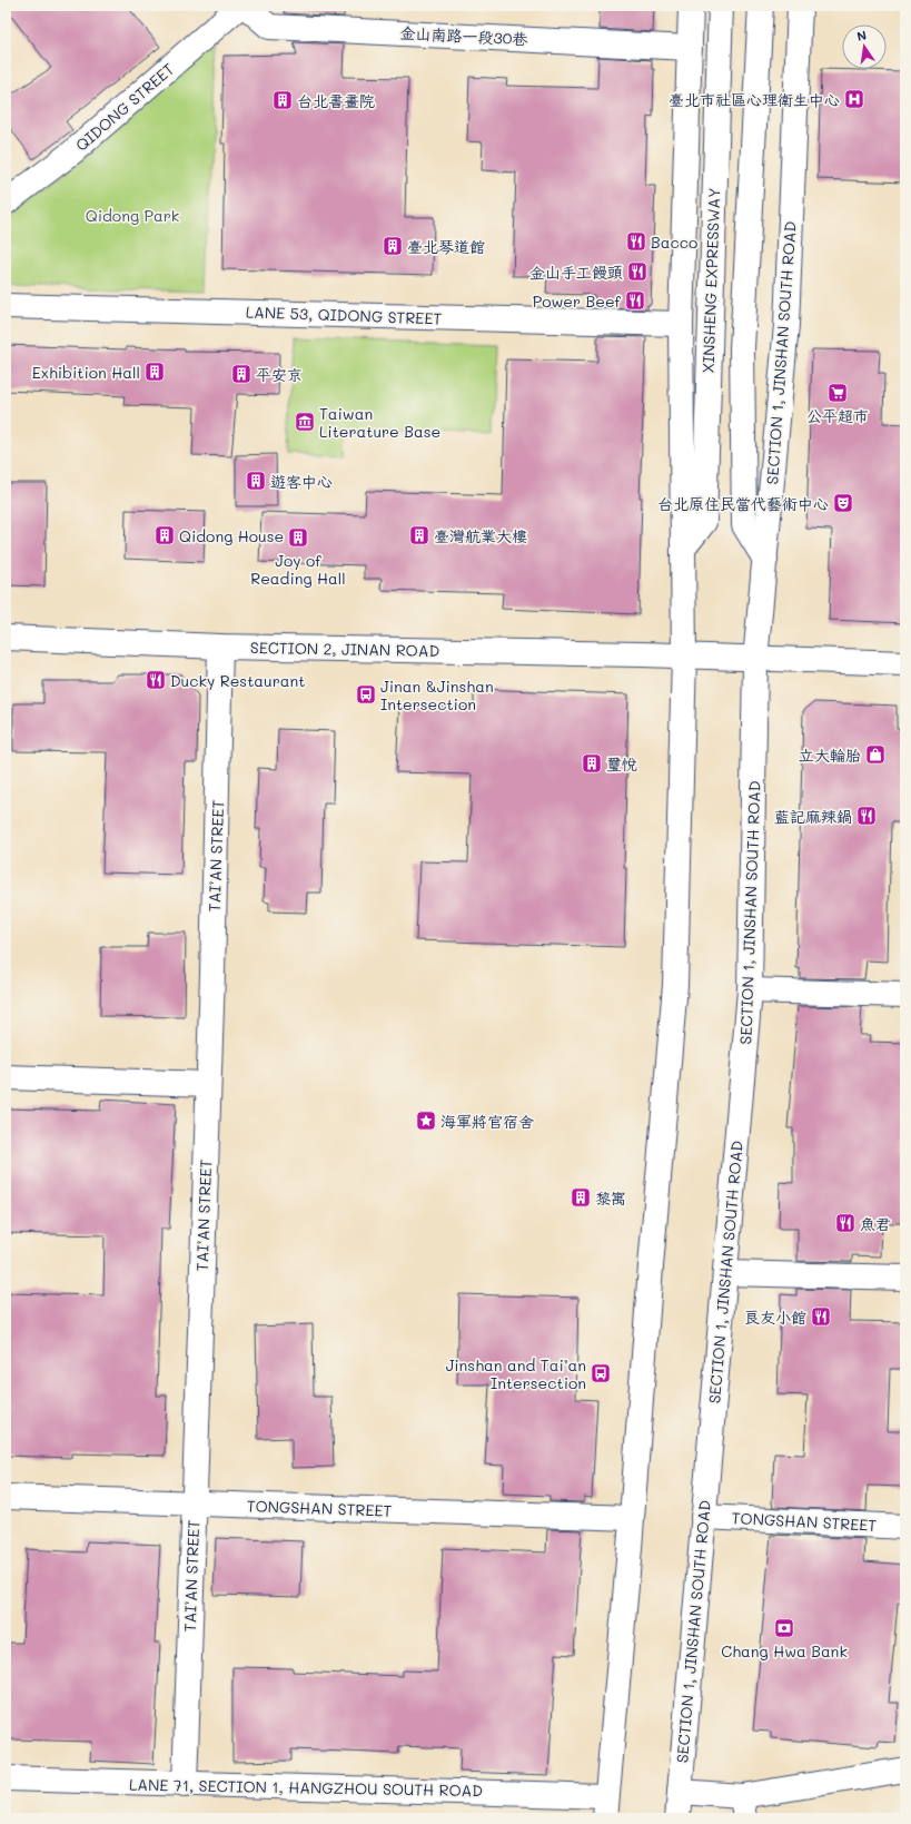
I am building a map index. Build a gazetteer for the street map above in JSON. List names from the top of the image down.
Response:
{
  "streets": {
    "main road": [
      "金山南路一段30巷",
      "QIDONG STREET",
      "XINSHENG EXPRESSWAY",
      "LANE 53, QIDONG STREET",
      "SECTION 1, JINSHAN SOUTH ROAD",
      "SECTION 2, JINAN ROAD",
      "TAI’AN STREET",
      "TONGSHAN STREET",
      "LANE 71, SECTION 1, HANGZHOU SOUTH ROAD"
    ]
  },
  "crossings": [
    ["SECTION 1, JINSHAN SOUTH ROAD", "SECTION 2, JINAN ROAD"],
    ["SECTION 1, JINSHAN SOUTH ROAD", "TONGSHAN STREET"],
    ["SECTION 2, JINAN ROAD", "TAI’AN STREET"],
    ["TAI’AN STREET", "TONGSHAN STREET"],
    ["TAI’AN STREET", "LANE 71, SECTION 1, HANGZHOU SOUTH ROAD"]
  ],
  "parks": ["Qidong Park"],
  "places": {
    "hospital": ["臺北市社區心理衛生中心"],
    "building": [
      "台北書畫院",
      "臺北琴道館",
      "Exhibition Hall",
      "平安京",
      "遊客中心",
      "Qidong House",
      "臺灣航業大樓",
      "Joy of Reading Hall",
      "璽悅",
      "黎寓"
    ],
    "restaurant": [
      "Bacco",
      "金山手工饅頭",
      "Power Beef",
      "Ducky Restaurant",
      "藍記麻辣鍋",
      "魚君",
      "良友小館"
    ],
    "supermarket": ["公平超市"],
    "museum": ["Taiwan Literature Base"],
    "theatre": ["台北原住民當代藝術中心"],
    "bus stop": ["Jinan &Jinshan Intersection", "Jinshan and Tai’an Intersection"],
    "shop": ["立大輪胎"],
    "place": ["海軍將官宿舍"],
    "bank": ["Chang Hwa Bank"]
  },
  "north": "top"
}
